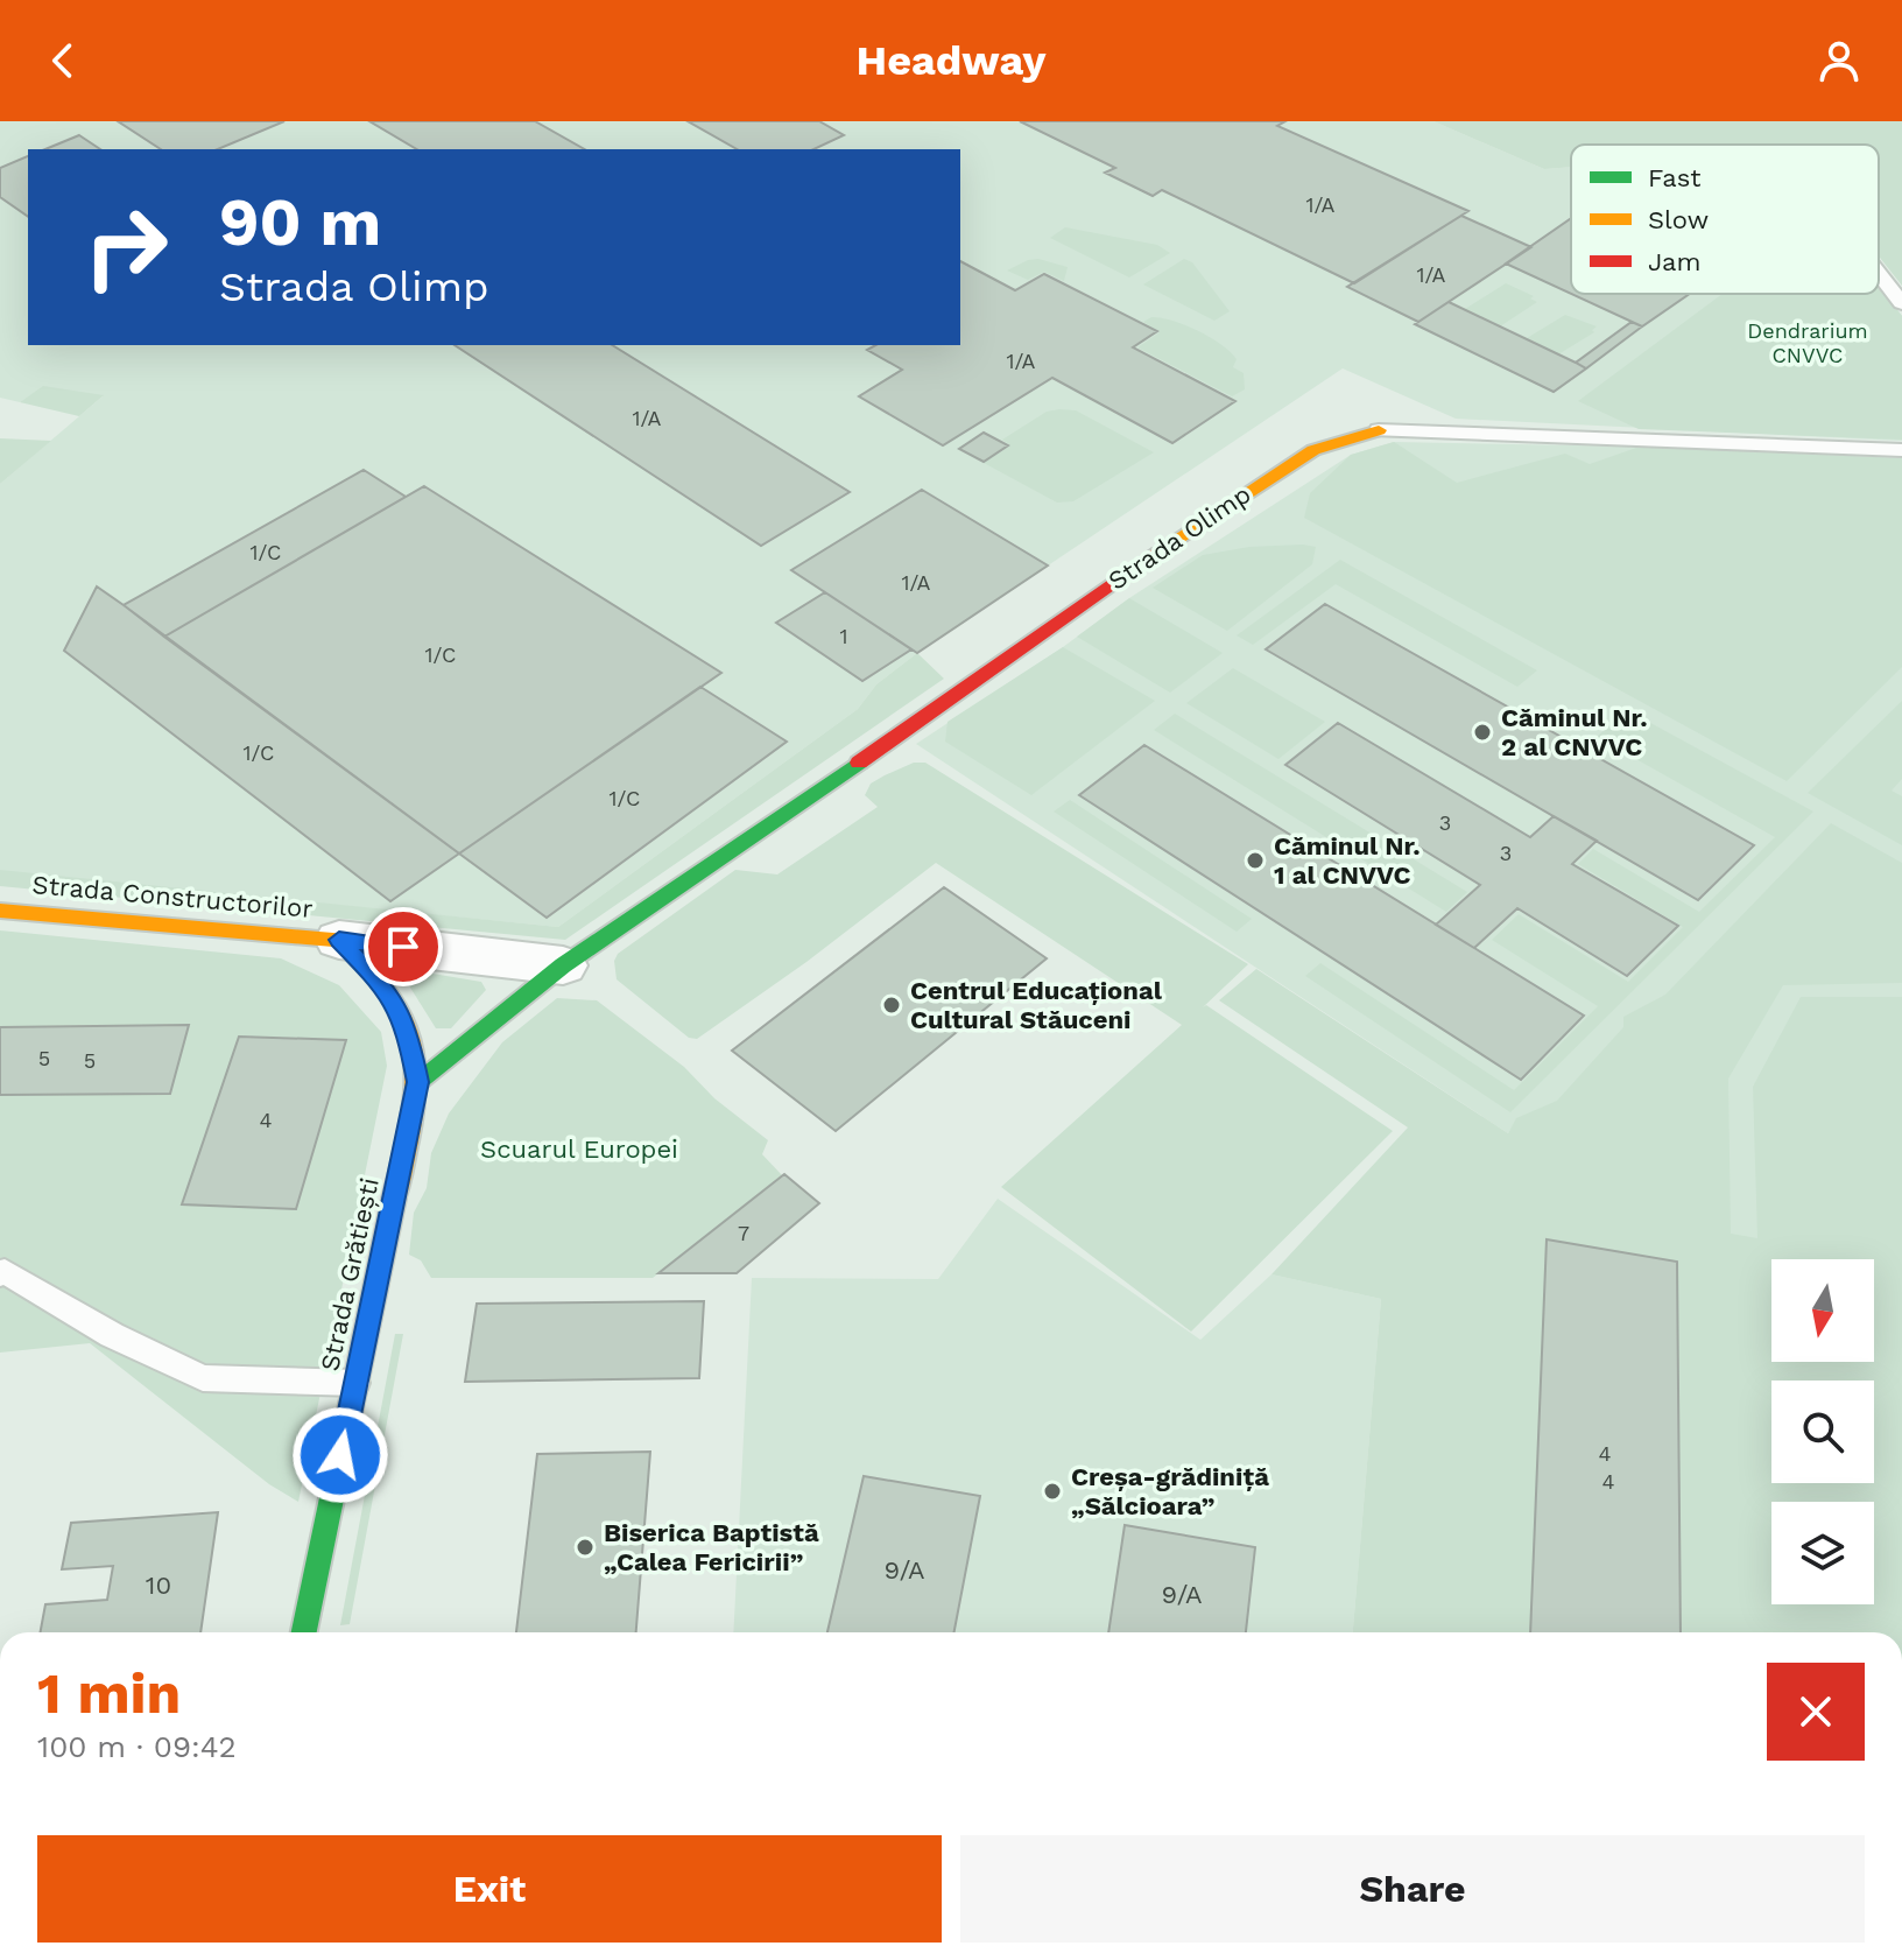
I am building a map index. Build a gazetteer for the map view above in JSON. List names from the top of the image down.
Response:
{
  "streets": {
    "street": ["Strada Olimp", "Strada Constructorilor", "Strada Grătiești"]
  },
  "crossings": [
    ["Strada Olimp", "Strada Grătiești"],
    ["Strada Constructorilor", "Strada Grătiești"]
  ],
  "parks": ["Dendrarium CNVVC", "Scuarul Europei"],
  "places": [
    "Căminul Nr. 2 al CNVVC",
    "Căminul Nr. 1 al CNVVC",
    "Centrul Educațional Cultural Stăuceni",
    "Creșa-grădiniță „Sălcioara”",
    "Biserica Baptistă „Calea Fericirii”"
  ],
  "house_numbers": [
    "1/A",
    "1/A",
    "1/A",
    "1/A",
    "1/C",
    "1/A",
    "1",
    "1/C",
    "1/C",
    "1/C",
    "3",
    "3",
    "5",
    "5",
    "4",
    "7",
    "4",
    "4",
    "9/A",
    "10",
    "9/A"
  ],
  "legend": ["Fast", "Slow", "Jam"],
  "north": "bottom",
  "page": {
    "header": "Headway",
    "turn": ["90 m", "Strada Olimp"],
    "heading": ["1 min", "100 m · 09:42"],
    "buttons": ["Exit", "Share"]
  }
}
